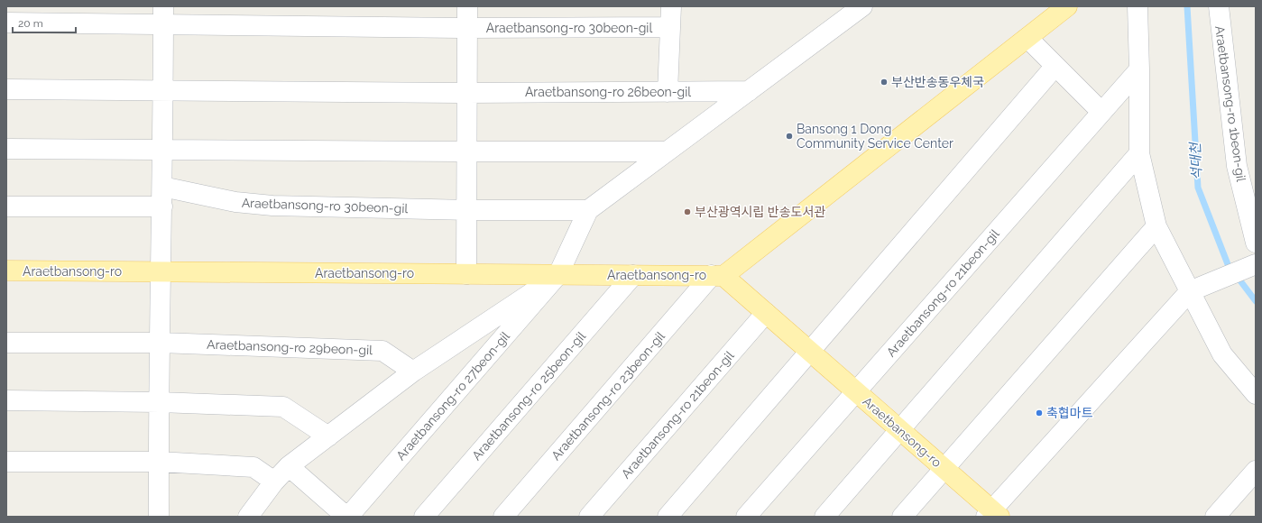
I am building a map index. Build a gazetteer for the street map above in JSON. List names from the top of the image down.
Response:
{
  "streets": {
    "main road": ["Araetbansong-ro"],
    "street": [
      "Araetbansong-ro 30beon-gil",
      "Araetbansong-ro 26beon-gil",
      "Araetbansong-ro 1beon-gil",
      "Araetbansong-ro 21beon-gil",
      "Araetbansong-ro 29beon-gil",
      "Araetbansong-ro 27beon-gil",
      "Araetbansong-ro 25beon-gil",
      "Araetbansong-ro 23beon-gil"
    ]
  },
  "crossings": [
    ["Araetbansong-ro 30beon-gil", "Araetbansong-ro 26beon-gil"],
    ["Araetbansong-ro 30beon-gil", "Araetbansong-ro"],
    ["Araetbansong-ro", "Araetbansong-ro 21beon-gil"],
    ["Araetbansong-ro", "Araetbansong-ro 27beon-gil"],
    ["Araetbansong-ro", "Araetbansong-ro 25beon-gil"],
    ["Araetbansong-ro", "Araetbansong-ro 23beon-gil"]
  ],
  "water": ["석대천"],
  "places": [
    "부산반송동우체국",
    "Bansong 1 Dong Community Service Center",
    "부산광역시립 반송도서관",
    "축협마트"
  ],
  "scale_bar": "20 m"
}
